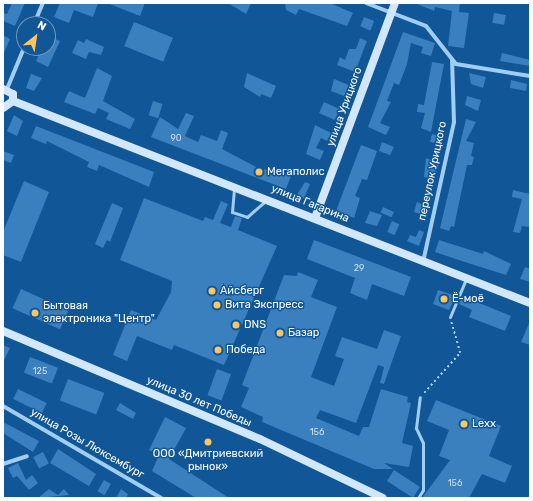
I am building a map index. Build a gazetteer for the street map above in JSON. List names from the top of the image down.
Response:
{
  "streets": {
    "street": [
      "улица Урицкого",
      "переулок Урицкого",
      "улица Гагарина",
      "улица 30 лет Победы",
      "улица Розы Люксембург"
    ]
  },
  "crossings": [
    ["улица Урицкого", "улица Гагарина"],
    ["переулок Урицкого", "улица Гагарина"]
  ],
  "places": [
    "Мегаполис",
    "Айсберг",
    "Ё-моё",
    "Вита Экспресс",
    "Бытовая электроника \"Центр\"",
    "DNS",
    "Базар",
    "Победа",
    "Lexx",
    "ООО «Дмитриевский рынок»"
  ],
  "house_numbers": [
    "90",
    "29",
    "125",
    "156",
    "156"
  ],
  "north": "top right"
}
